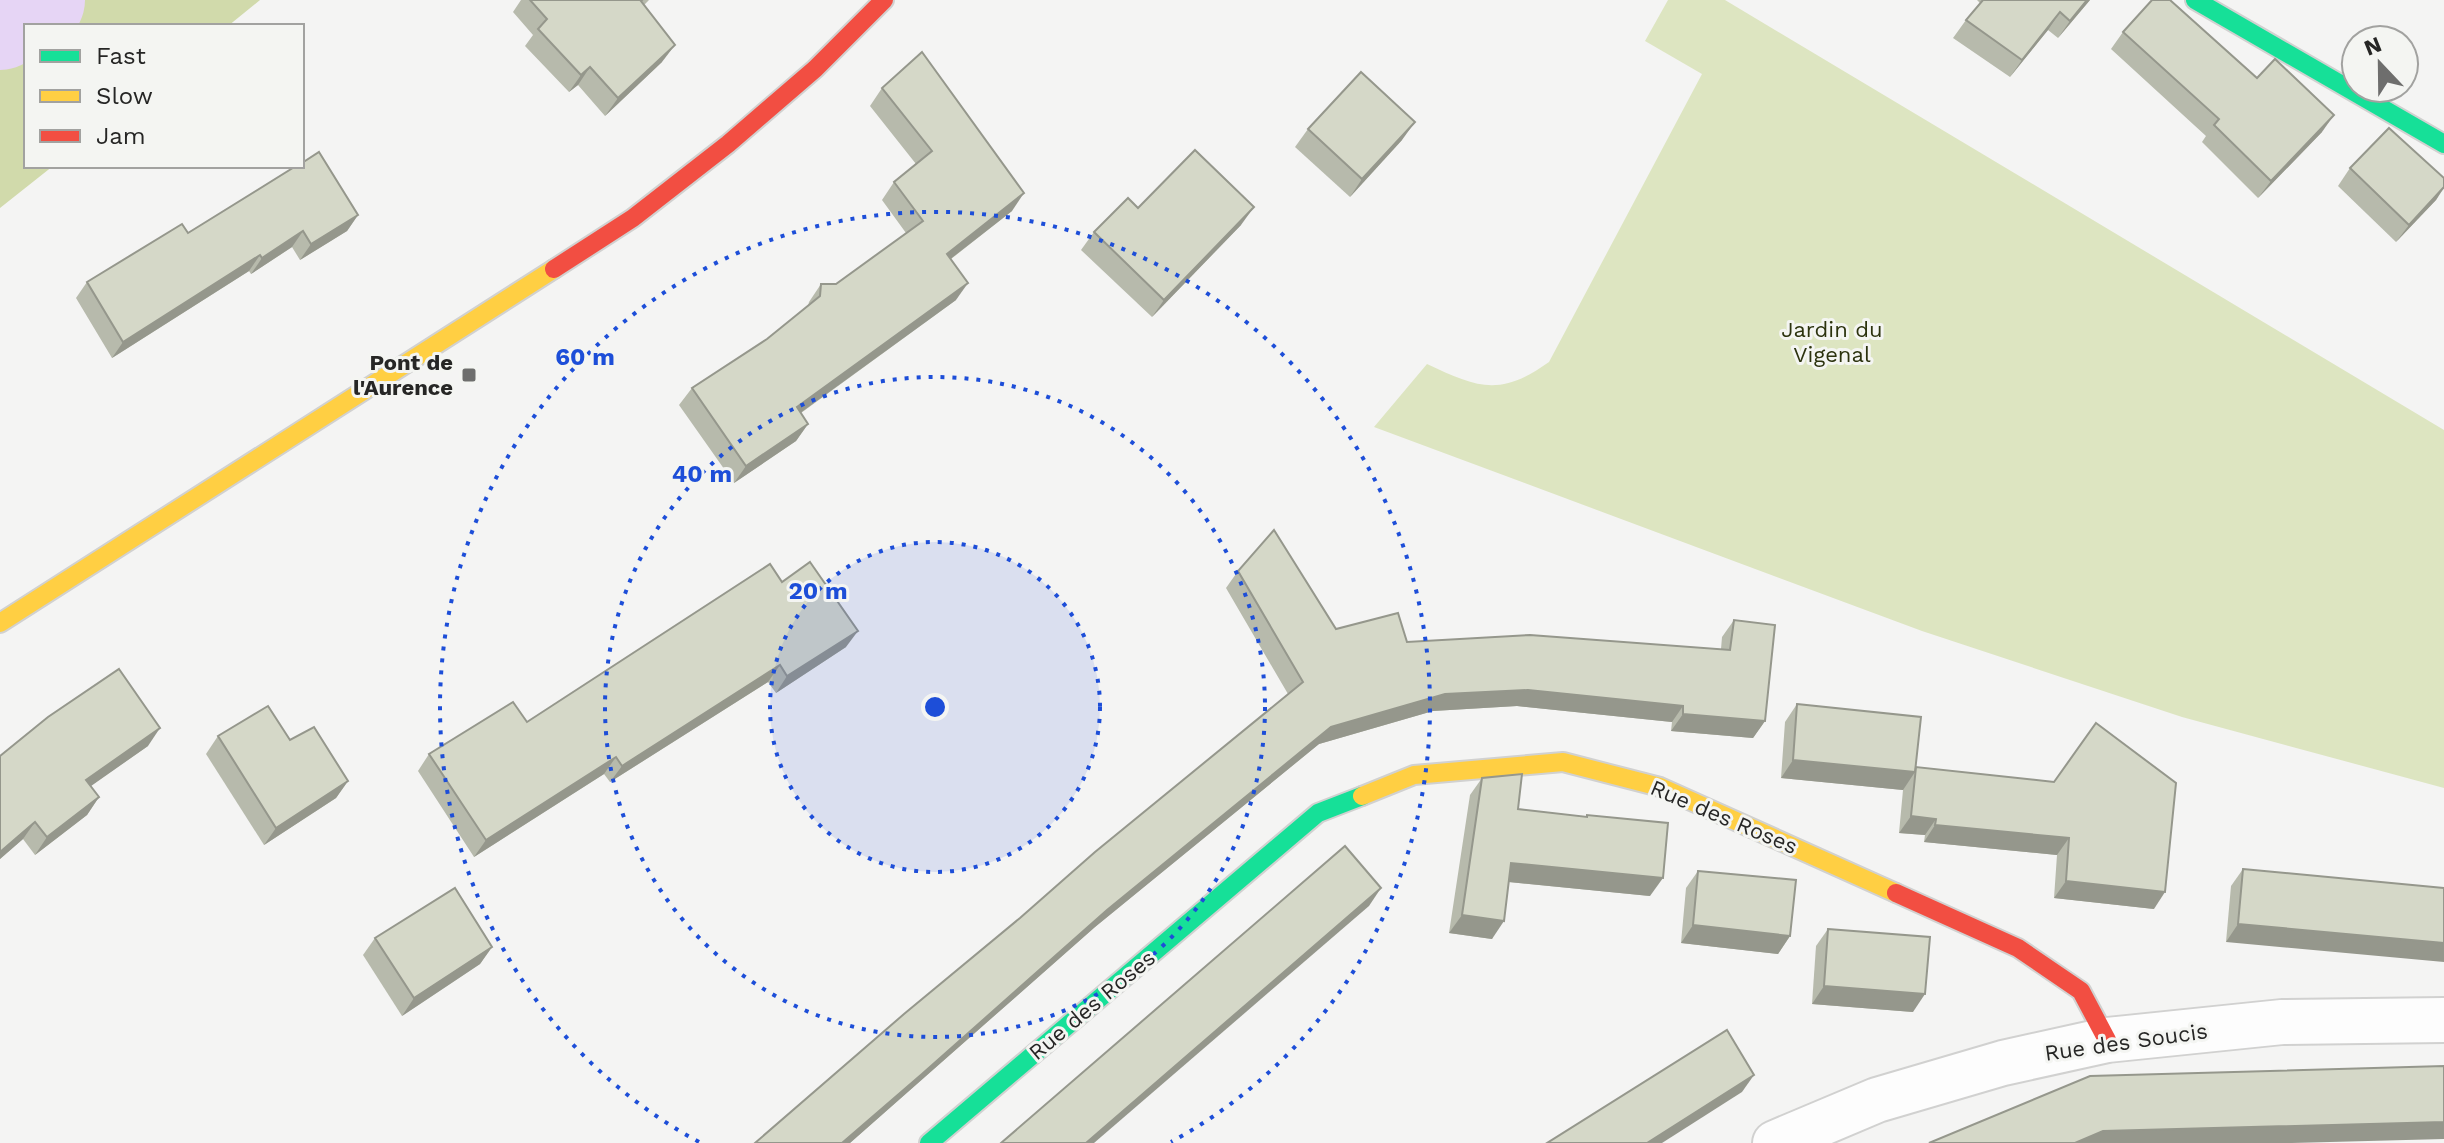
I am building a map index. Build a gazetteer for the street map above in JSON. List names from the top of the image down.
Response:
{
  "streets": {
    "street": ["Rue des Roses", "Rue des Soucis"]
  },
  "crossings": [
    ["Rue des Roses", "Rue des Soucis"]
  ],
  "parks": ["Jardin du Vigenal"],
  "places": {
    "transit": ["Pont de l'Aurence"]
  },
  "legend": ["Fast", "Slow", "Jam"],
  "north": "top",
  "rings": ["60 m", "40 m", "20 m"]
}
